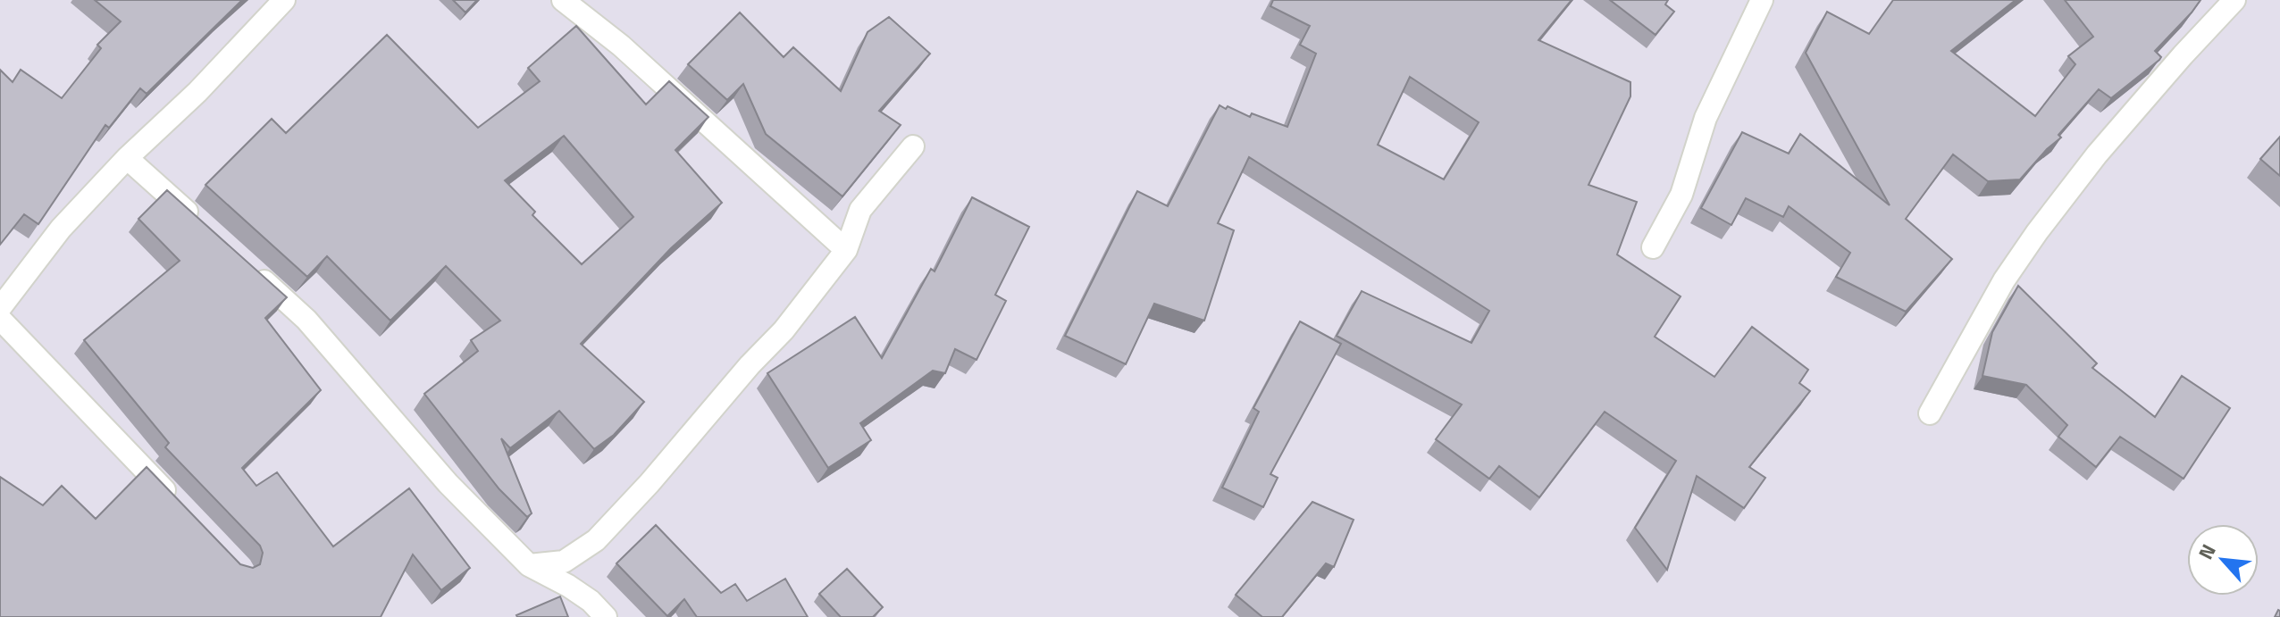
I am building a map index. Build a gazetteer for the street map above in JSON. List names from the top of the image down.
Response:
{
  "north": "top left"
}
